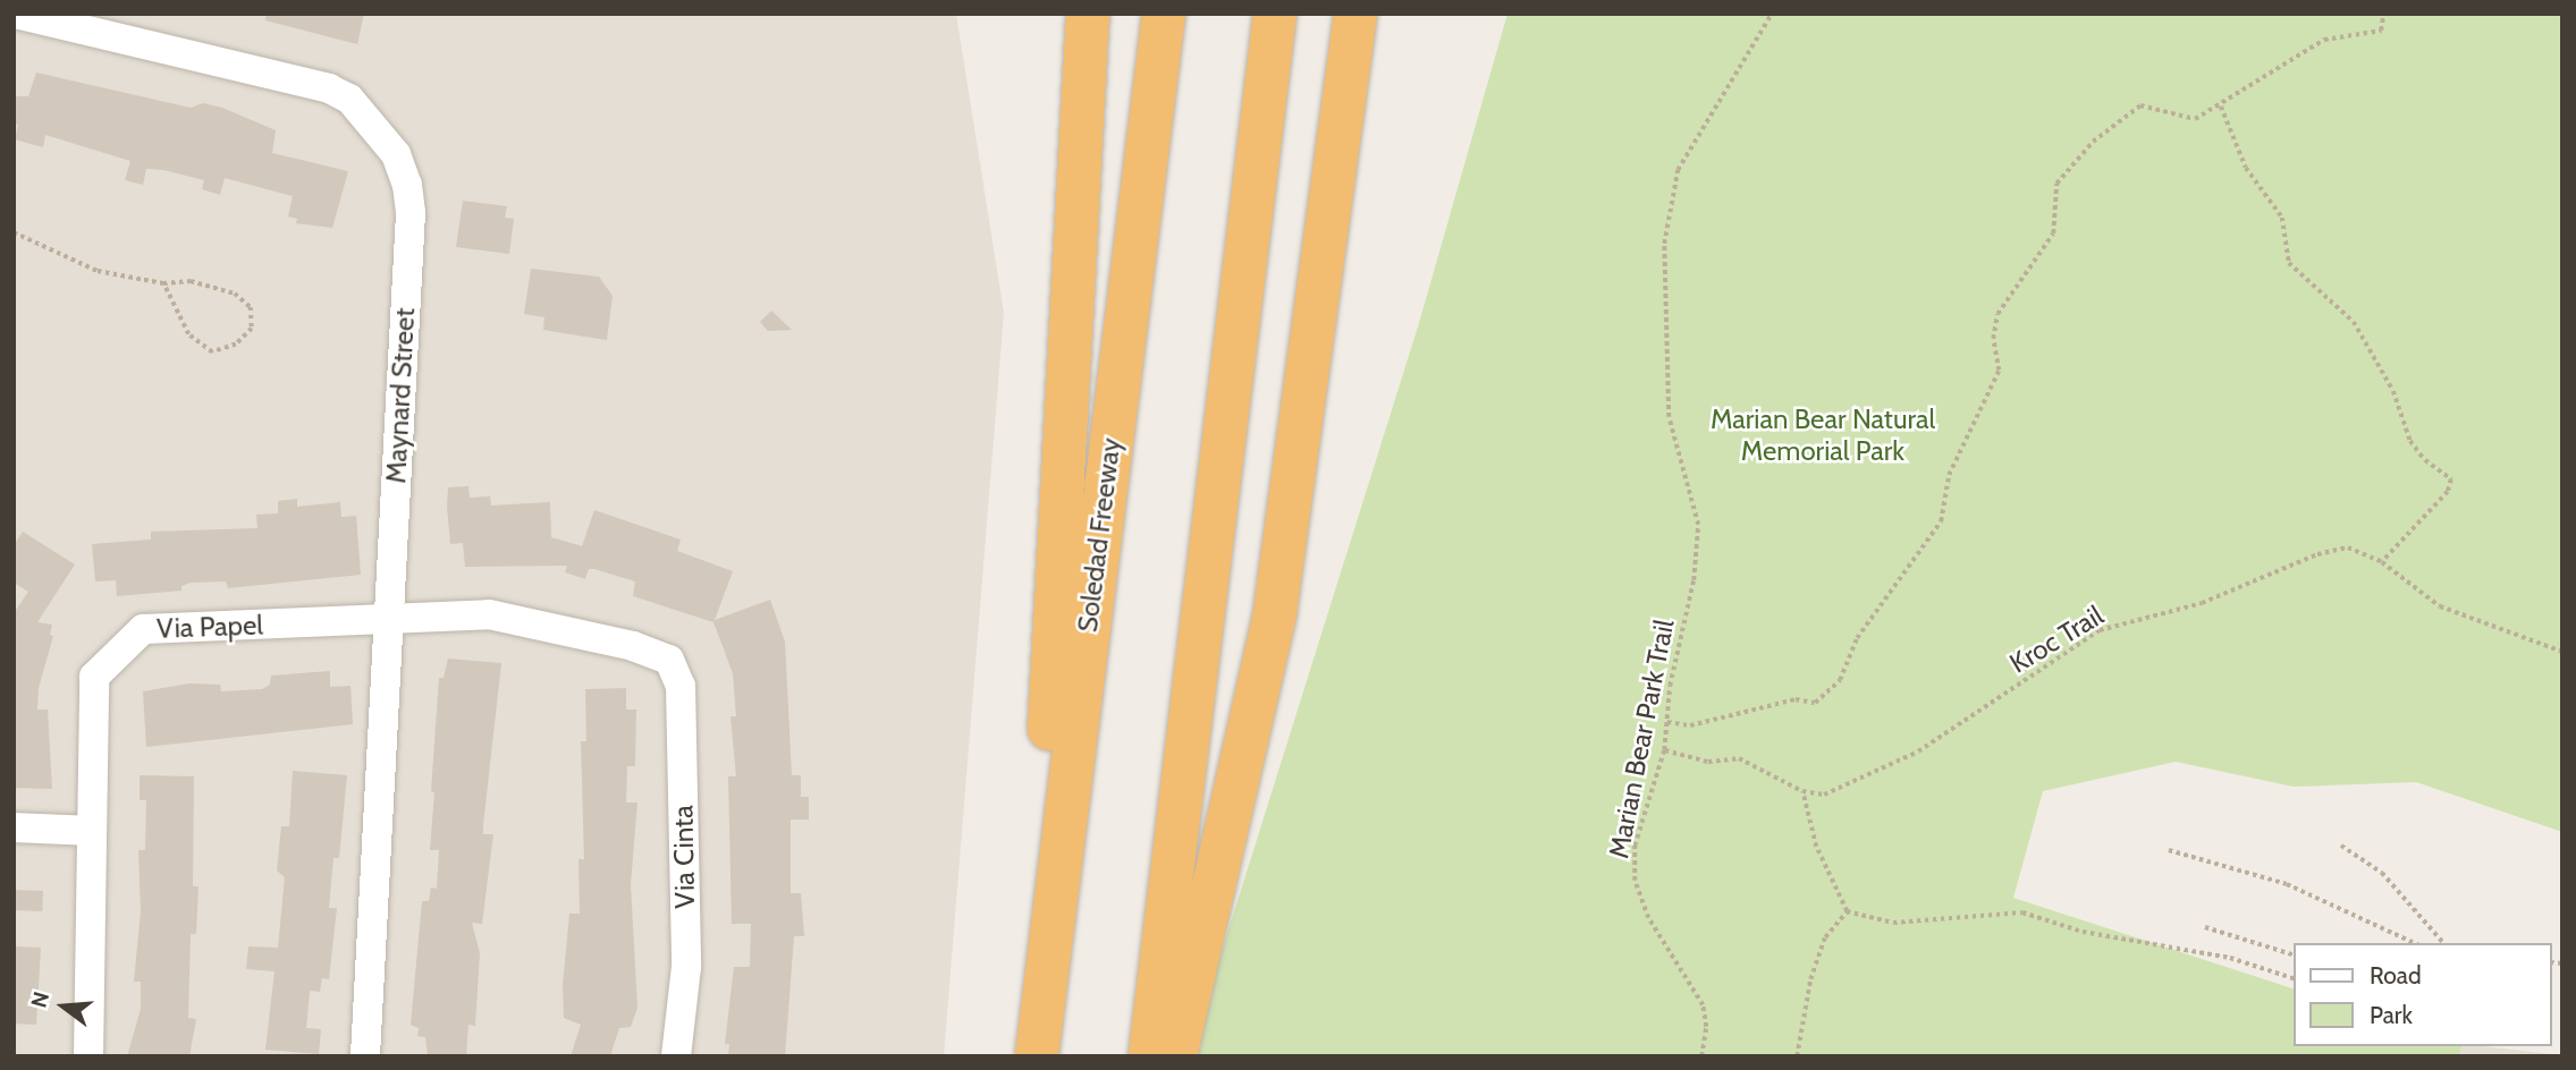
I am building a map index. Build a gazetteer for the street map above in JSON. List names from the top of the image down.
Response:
{
  "streets": {
    "highway": ["Soledad Freeway"],
    "street": ["Maynard Street", "Via Papel", "Via Cinta"],
    "path": ["Kroc Trail", "Marian Bear Park Trail"]
  },
  "crossings": [
    ["Maynard Street", "Via Papel"],
    ["Via Papel", "Via Cinta"],
    ["Kroc Trail", "Marian Bear Park Trail"]
  ],
  "parks": ["Marian Bear Natural Memorial Park"],
  "legend": ["Road", "Park"],
  "north": "left"
}
